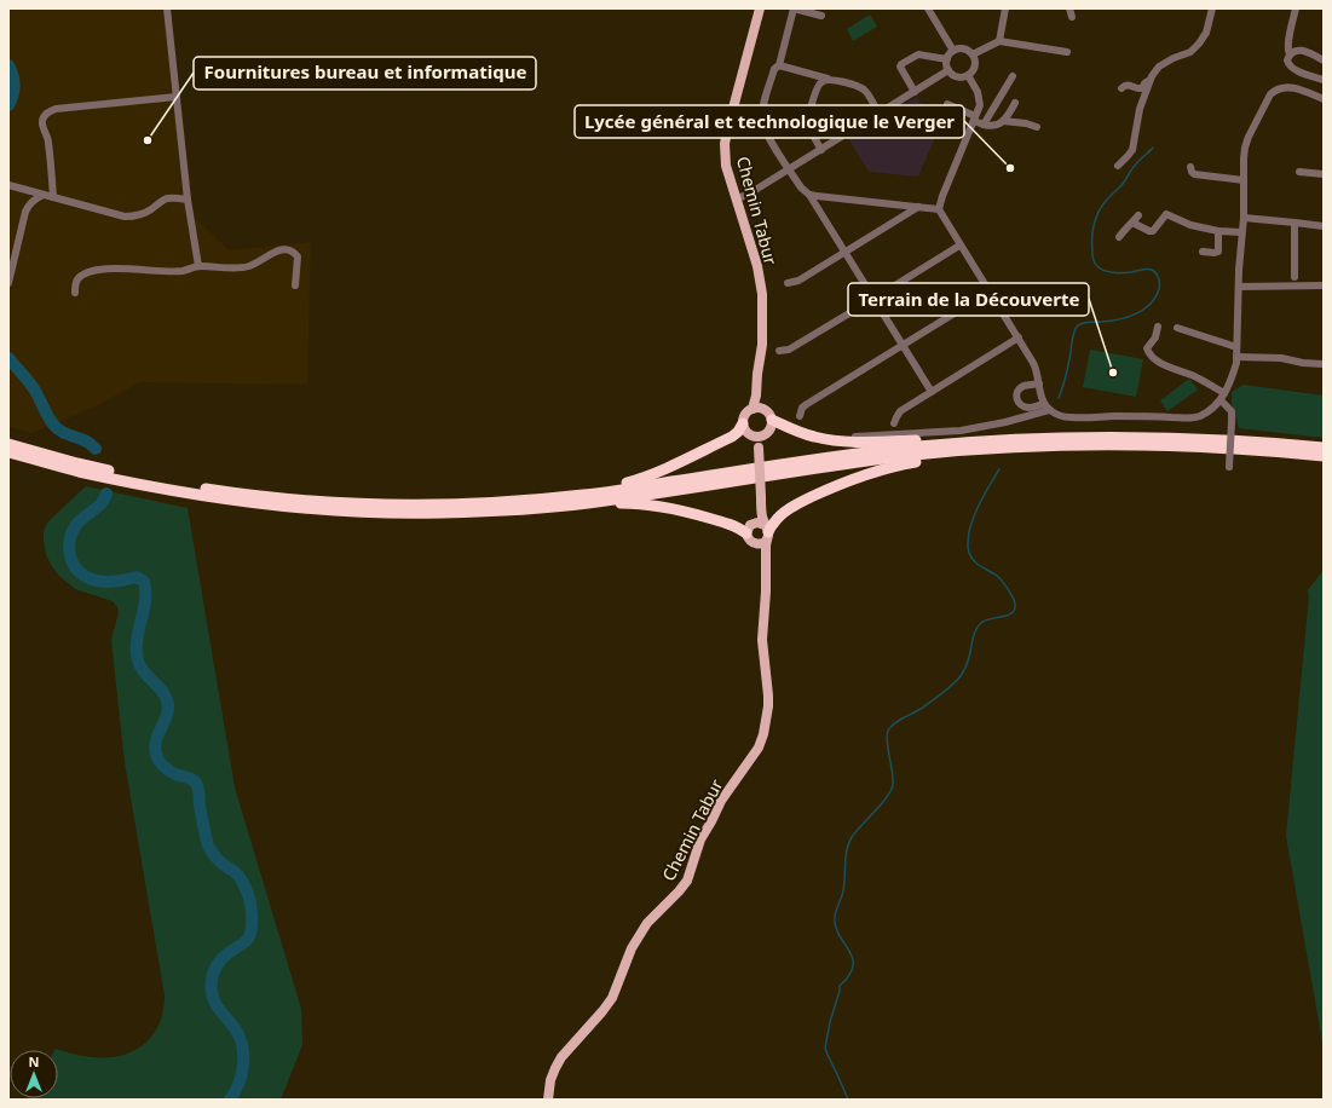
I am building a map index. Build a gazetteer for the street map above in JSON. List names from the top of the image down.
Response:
{
  "streets": {
    "main road": ["Chemin Tabur"]
  },
  "places": ["Fournitures bureau et informatique", "Lycée général et technologique le Verger", "Terrain de la Découverte"],
  "north": "top"
}
